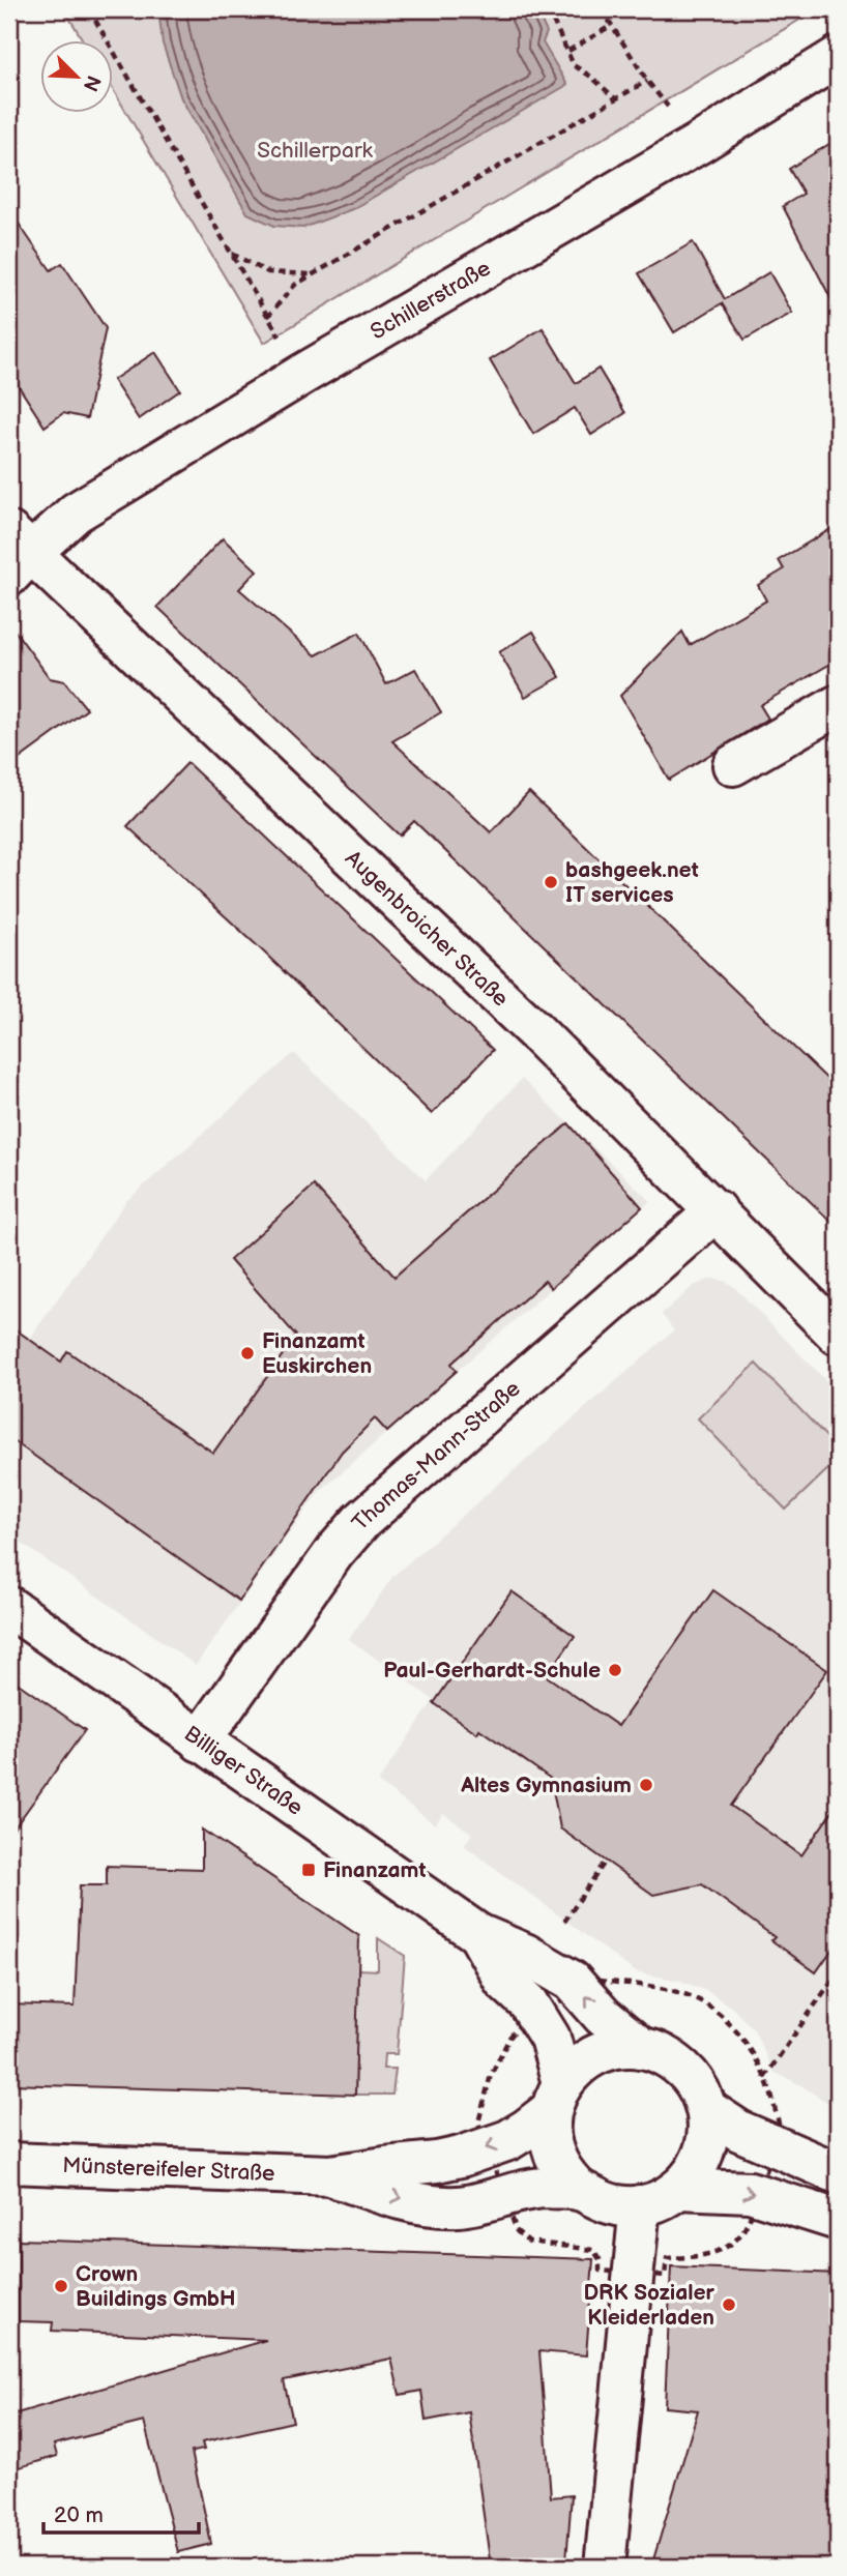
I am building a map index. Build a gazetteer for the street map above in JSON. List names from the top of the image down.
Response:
{
  "streets": {
    "street": [
      "Schillerstraße",
      "Augenbroicher Straße",
      "Thomas-Mann-Straße",
      "Billiger Straße",
      "Münstereifeler Straße"
    ]
  },
  "crossings": [
    ["Schillerstraße", "Augenbroicher Straße"],
    ["Augenbroicher Straße", "Thomas-Mann-Straße"],
    ["Thomas-Mann-Straße", "Billiger Straße"],
    ["Billiger Straße", "Münstereifeler Straße"]
  ],
  "parks": ["Schillerpark"],
  "places": {
    "other": [
      "bashgeek.net IT services",
      "Finanzamt Euskirchen",
      "Paul-Gerhardt-Schule",
      "Altes Gymnasium",
      "Crown Buildings GmbH",
      "DRK Sozialer Kleiderladen"
    ],
    "transit": ["Finanzamt"]
  },
  "scale_bar": "20 m",
  "north": "bottom right"
}
